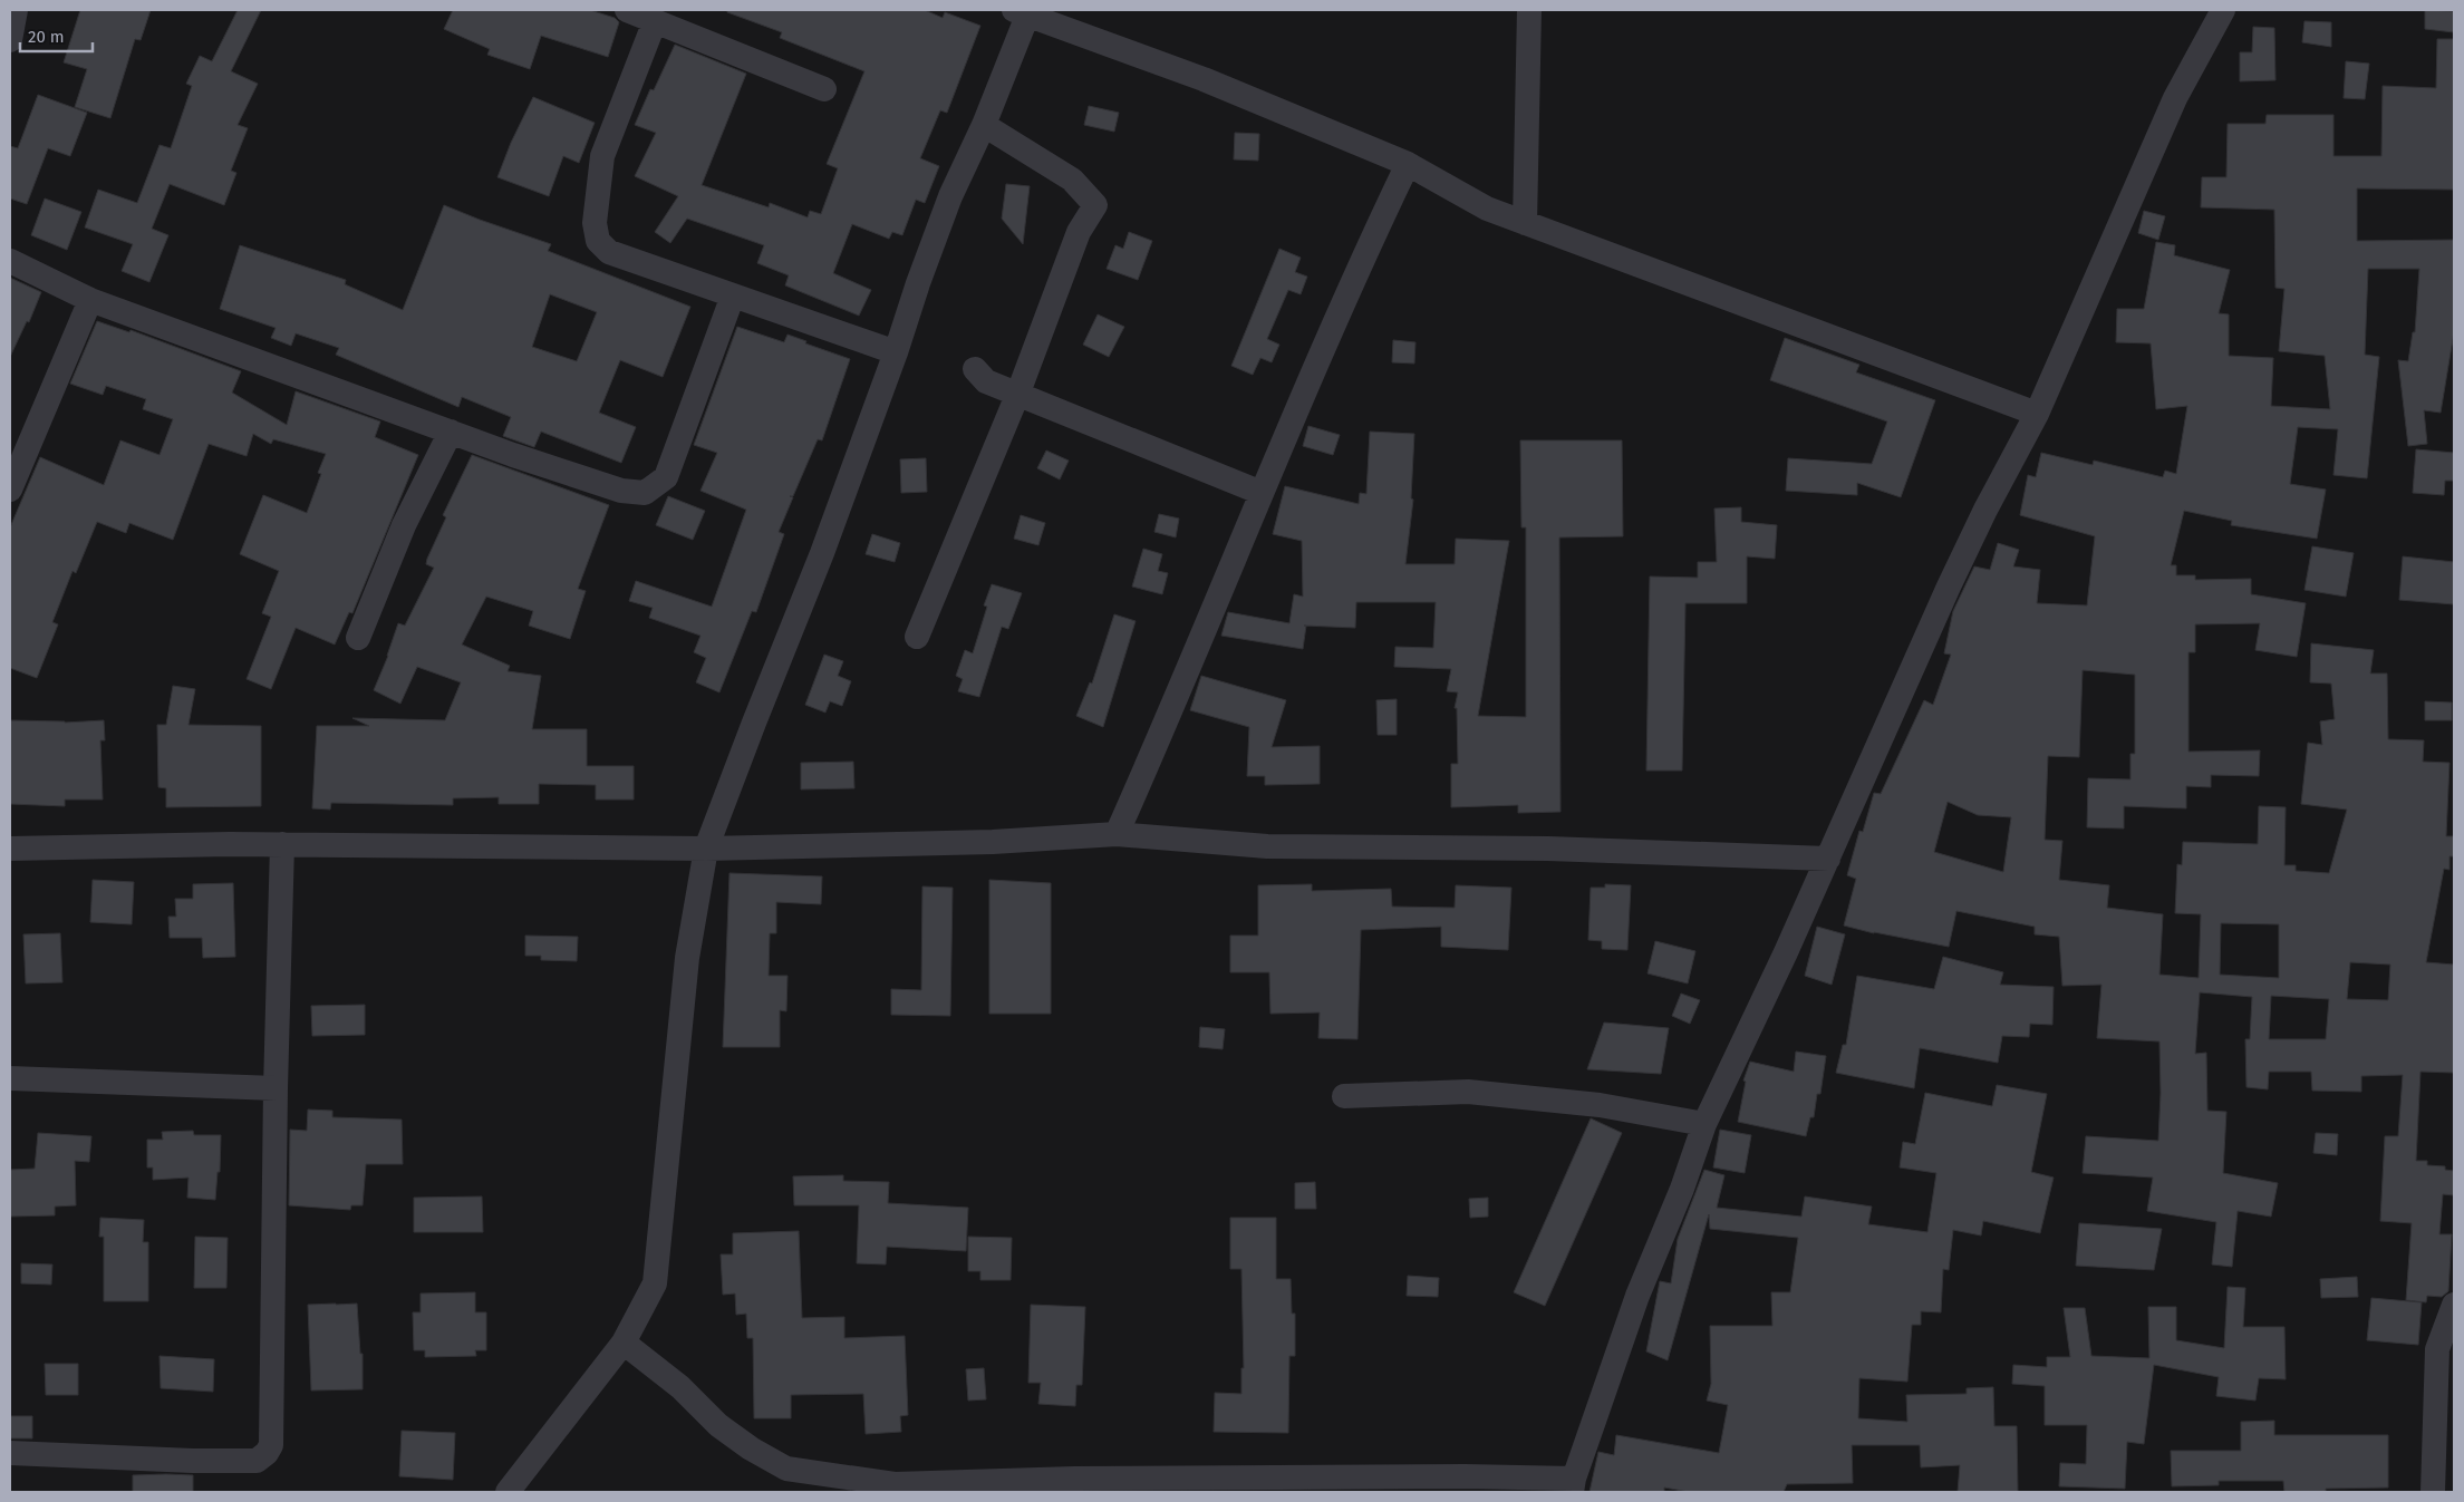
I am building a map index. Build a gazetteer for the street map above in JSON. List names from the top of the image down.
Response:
{
  "scale_bar": "20 m"
}
